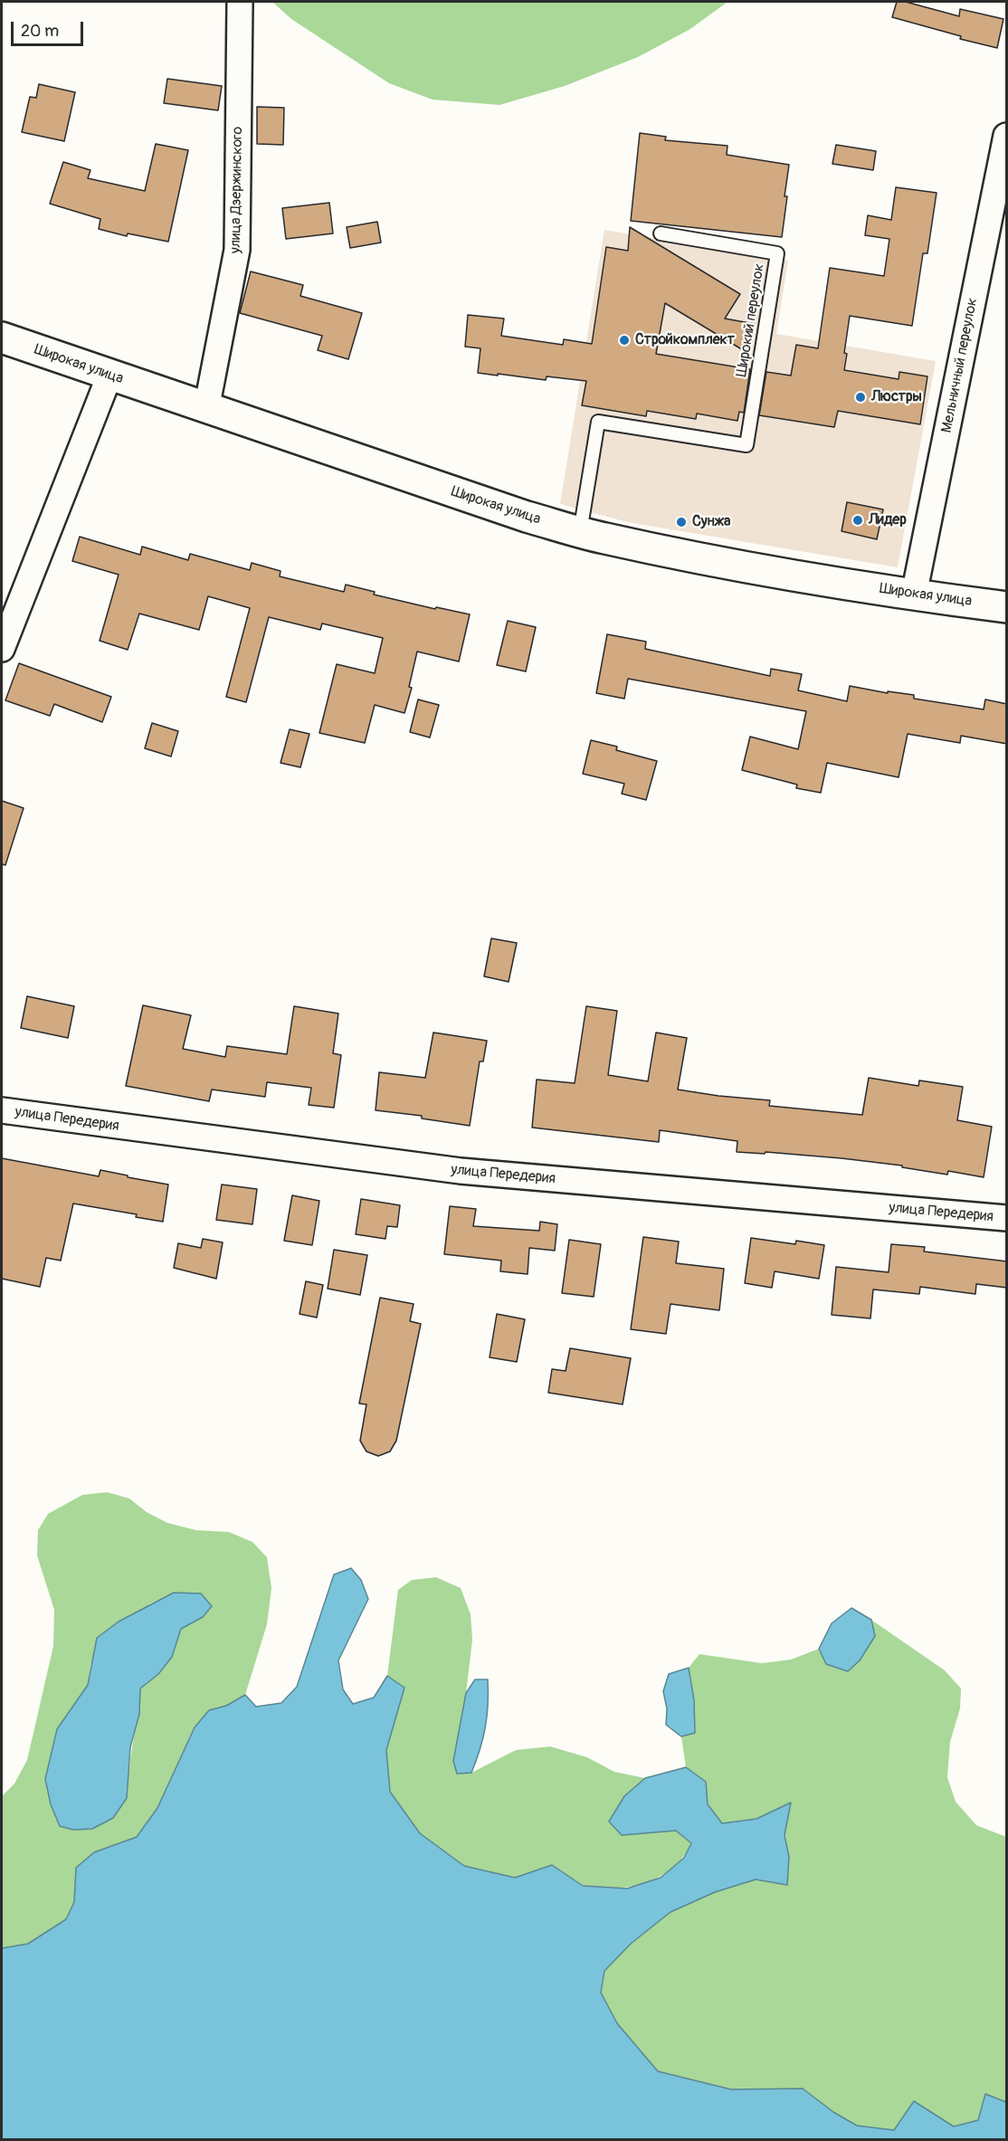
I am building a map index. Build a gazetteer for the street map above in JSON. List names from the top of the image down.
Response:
{
  "streets": {
    "street": [
      "улица Дзержинского",
      "Широкая улица",
      "Мельничный переулок",
      "улица Передерия"
    ],
    "lane": ["Широкий переулок"]
  },
  "crossings": [
    ["улица Дзержинского", "Широкая улица"],
    ["Широкий переулок", "Широкая улица"],
    ["Широкая улица", "Мельничный переулок"]
  ],
  "places": [
    "Стройкомплект",
    "Люстры",
    "Лидер",
    "Сунжа"
  ],
  "scale_bar": "20 m"
}
